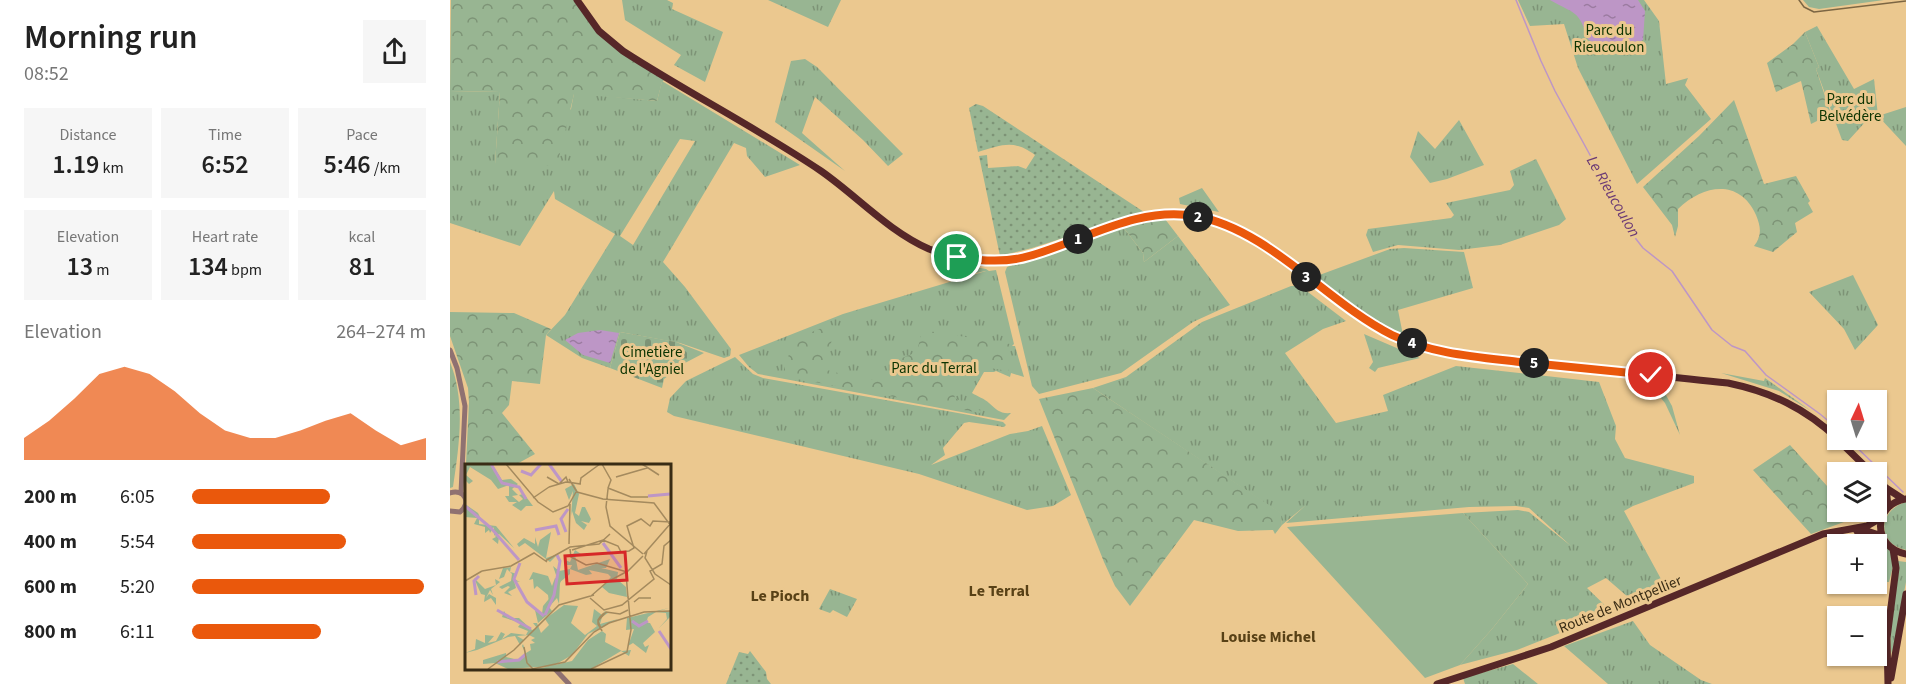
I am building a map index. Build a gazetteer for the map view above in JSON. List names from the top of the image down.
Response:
{
  "streets": {
    "main road": ["Route de Montpellier"]
  },
  "districts": ["Le Terral", "Le Pioch", "Louise Michel"],
  "water": ["Le Rieucoulon"],
  "parks": [
    "Parc du Rieucoulon",
    "Parc du Belvédère",
    "Cimetière de l'Agniel",
    "Parc du Terral"
  ],
  "north": "top",
  "page": {
    "heading": ["Morning run", "08:52"],
    "stats": [
      ["Distance", "1.19 km"],
      ["Time", "6:52"],
      ["Pace", "5:46 /km"],
      ["Elevation", "13 m"],
      ["Heart rate", "134 bpm"],
      ["kcal", "81"]
    ],
    "pins": [
      "2",
      "1",
      "3",
      "4",
      "5"
    ],
    "chart": ["Elevation", "264–274 m"],
    "map_buttons": ["+", "−"],
    "list": [
      {
        "name": "200 m",
        "note": "6:05"
      },
      {
        "name": "400 m",
        "note": "5:54"
      },
      {
        "name": "600 m",
        "note": "5:20"
      },
      {
        "name": "800 m",
        "note": "6:11"
      }
    ]
  }
}
